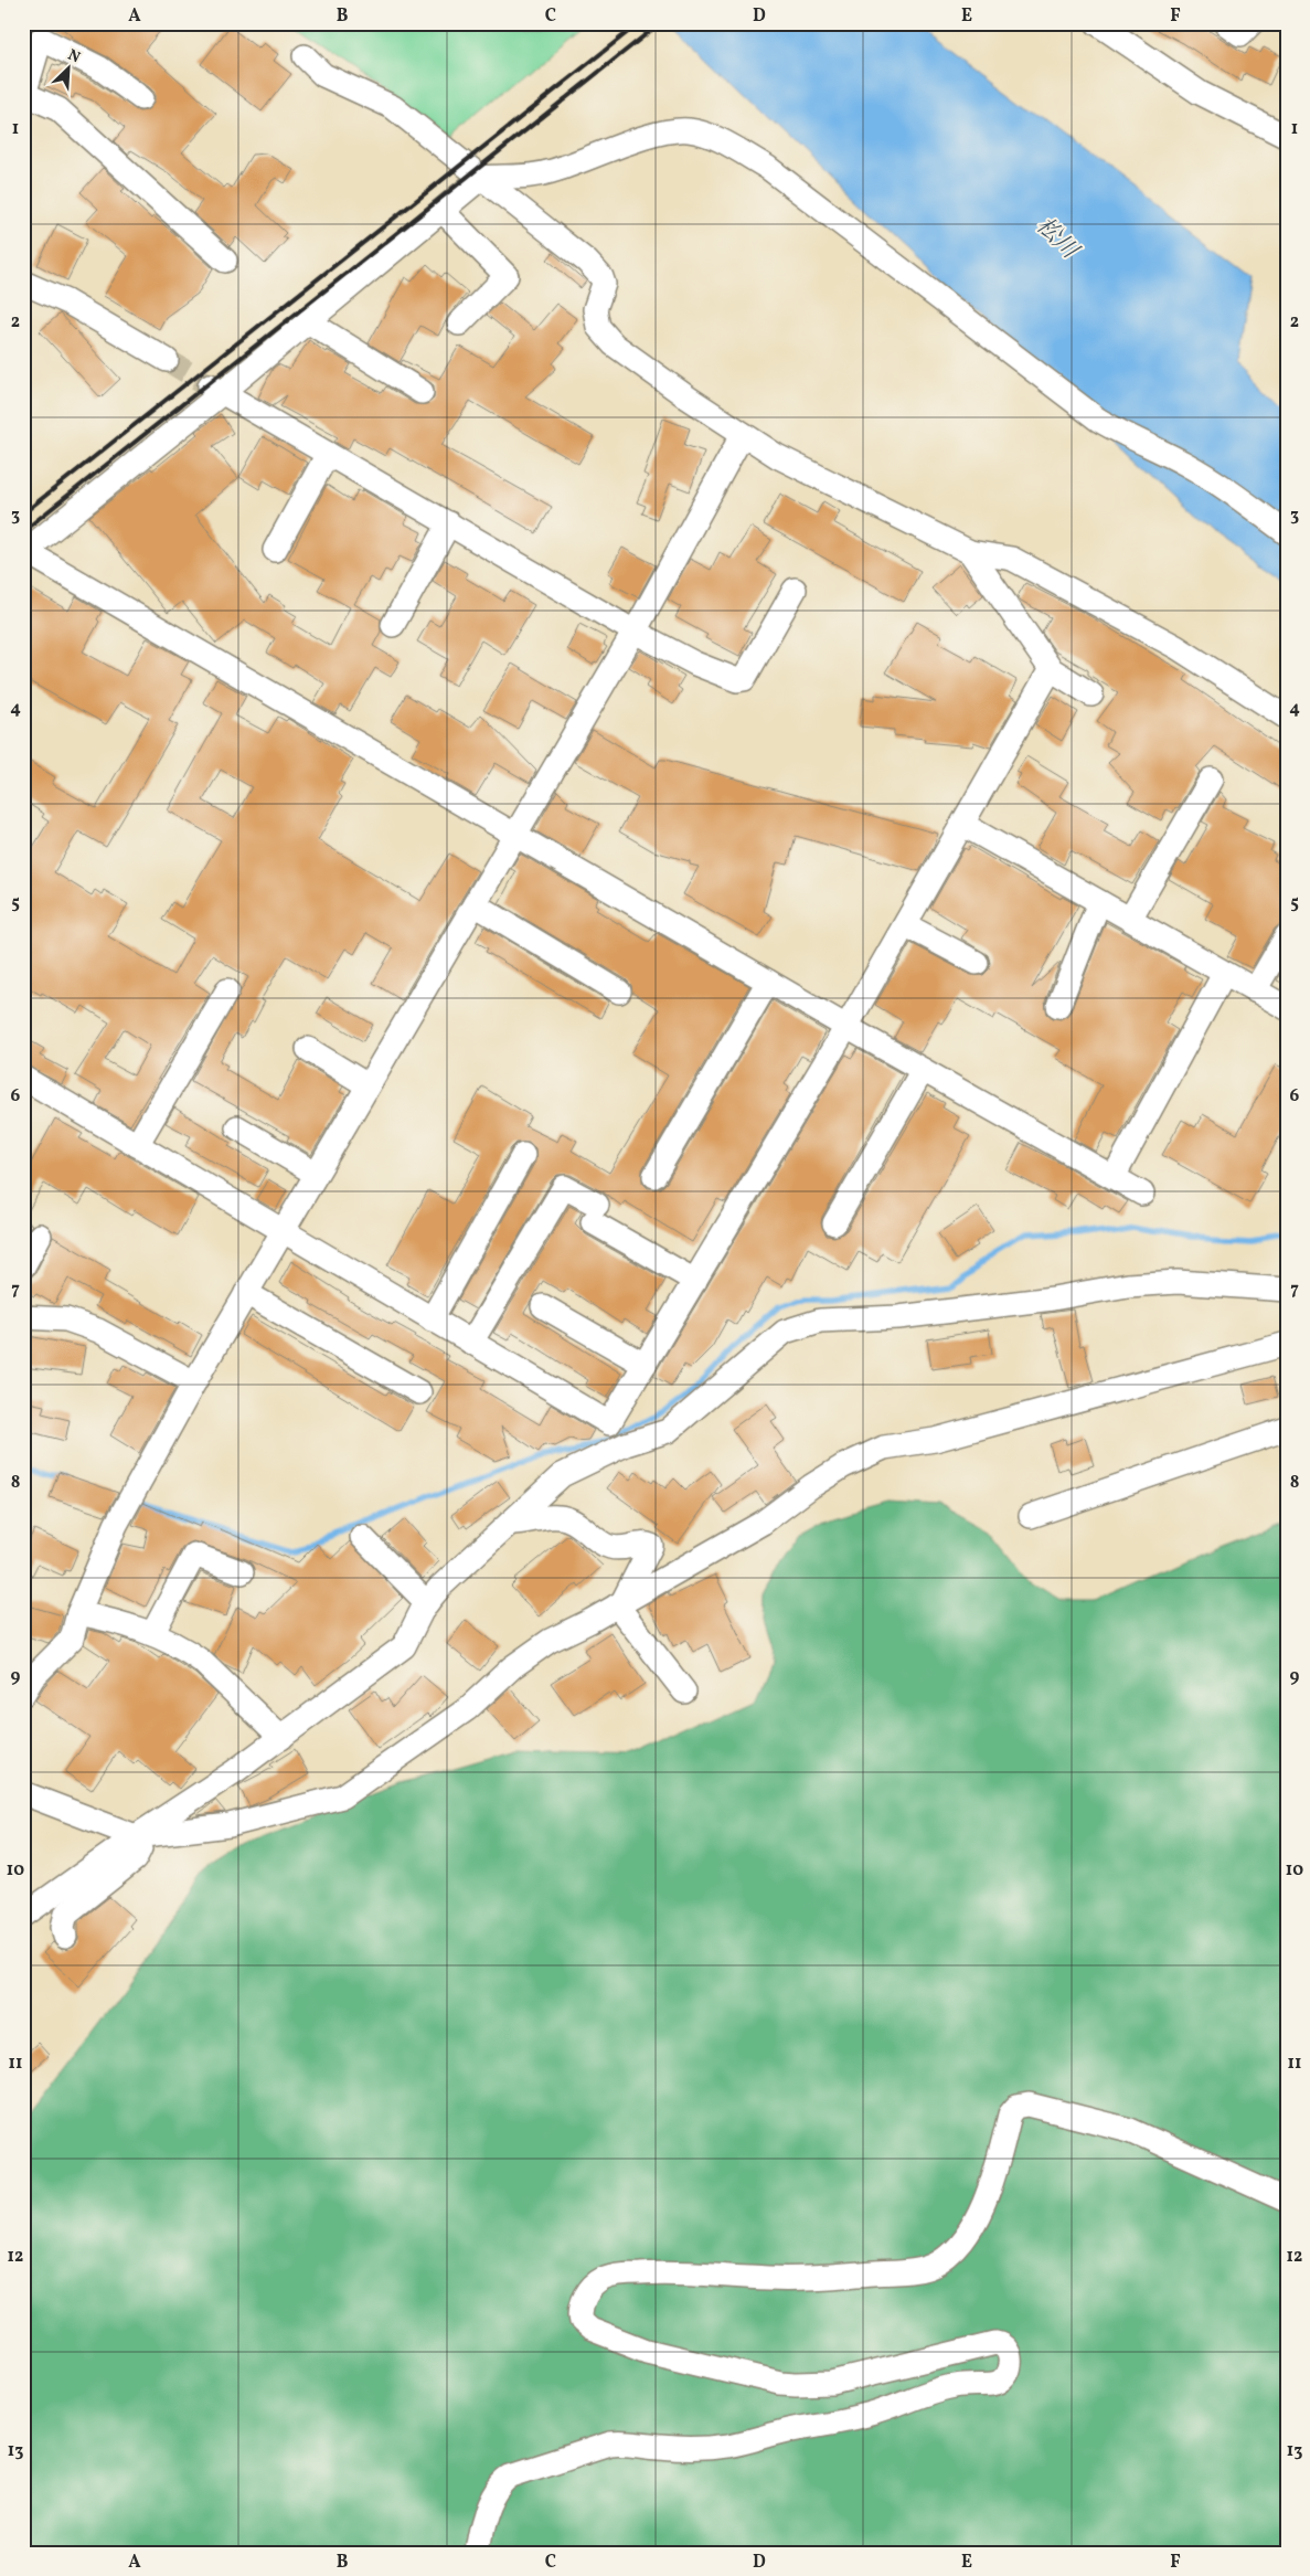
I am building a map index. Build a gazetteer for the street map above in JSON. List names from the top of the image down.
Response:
{
  "water": ["松川"],
  "north": "top right",
  "grid": {
    "columns": [
      "A",
      "B",
      "C",
      "D",
      "E",
      "F"
    ],
    "rows": [
      "1",
      "2",
      "3",
      "4",
      "5",
      "6",
      "7",
      "8",
      "9",
      "10",
      "11",
      "12",
      "13"
    ]
  }
}
